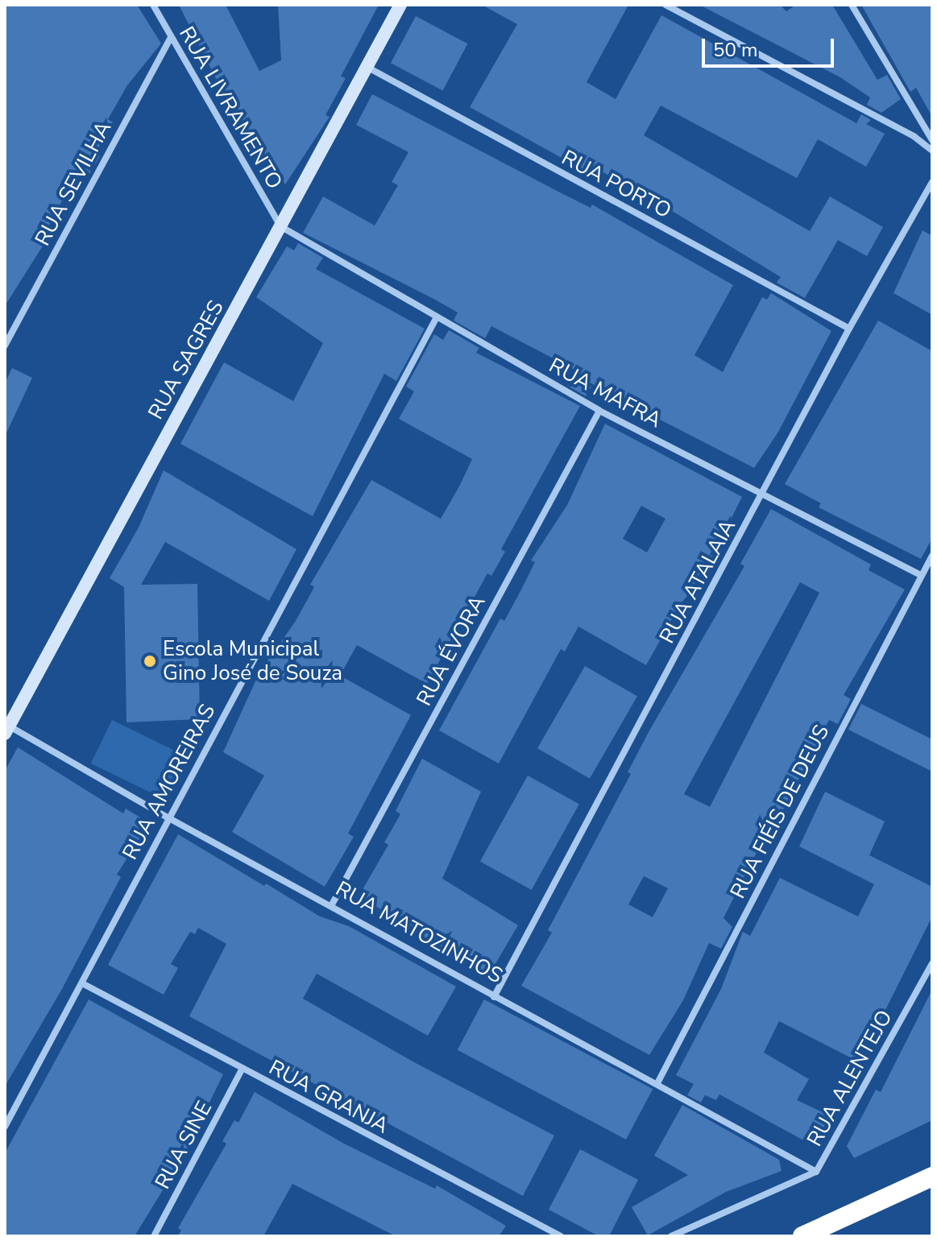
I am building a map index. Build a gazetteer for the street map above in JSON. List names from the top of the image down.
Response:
{
  "streets": {
    "street": [
      "RUA LIVRAMENTO",
      "RUA SEVILHA",
      "RUA PORTO",
      "RUA SAGRES",
      "RUA MAFRA",
      "RUA ATALAIA",
      "RUA ÉVORA",
      "RUA AMOREIRAS",
      "RUA FIÉIS DE DEUS",
      "RUA MATOZINHOS",
      "RUA ALENTEJO",
      "RUA GRANJA",
      "RUA SINE"
    ]
  },
  "crossings": [
    ["RUA LIVRAMENTO", "RUA SEVILHA"],
    ["RUA LIVRAMENTO", "RUA SAGRES"],
    ["RUA LIVRAMENTO", "RUA MAFRA"],
    ["RUA PORTO", "RUA SAGRES"],
    ["RUA PORTO", "RUA ATALAIA"],
    ["RUA SAGRES", "RUA MAFRA"],
    ["RUA SAGRES", "RUA MATOZINHOS"],
    ["RUA MAFRA", "RUA ATALAIA"],
    ["RUA MAFRA", "RUA ÉVORA"],
    ["RUA MAFRA", "RUA AMOREIRAS"],
    ["RUA MAFRA", "RUA FIÉIS DE DEUS"],
    ["RUA ATALAIA", "RUA MATOZINHOS"],
    ["RUA ÉVORA", "RUA MATOZINHOS"],
    ["RUA AMOREIRAS", "RUA MATOZINHOS"],
    ["RUA AMOREIRAS", "RUA GRANJA"],
    ["RUA FIÉIS DE DEUS", "RUA MATOZINHOS"],
    ["RUA MATOZINHOS", "RUA ALENTEJO"],
    ["RUA GRANJA", "RUA SINE"]
  ],
  "places": ["Escola Municipal Gino José de Souza"],
  "scale_bar": "50 m"
}
